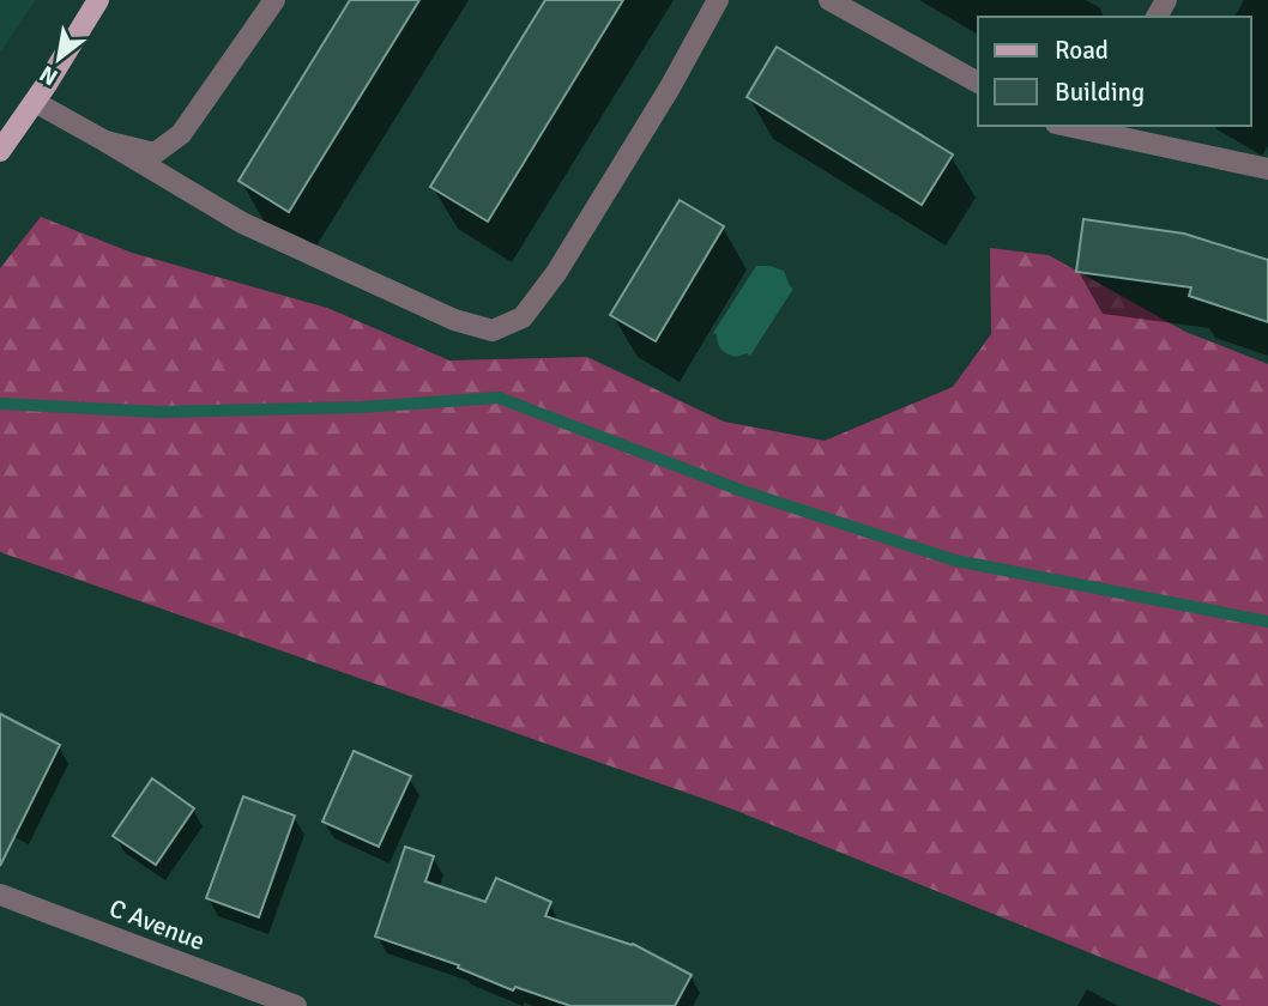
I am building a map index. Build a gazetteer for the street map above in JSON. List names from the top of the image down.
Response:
{
  "streets": {
    "street": ["C Avenue"]
  },
  "legend": ["Road", "Building"],
  "north": "bottom left"
}
